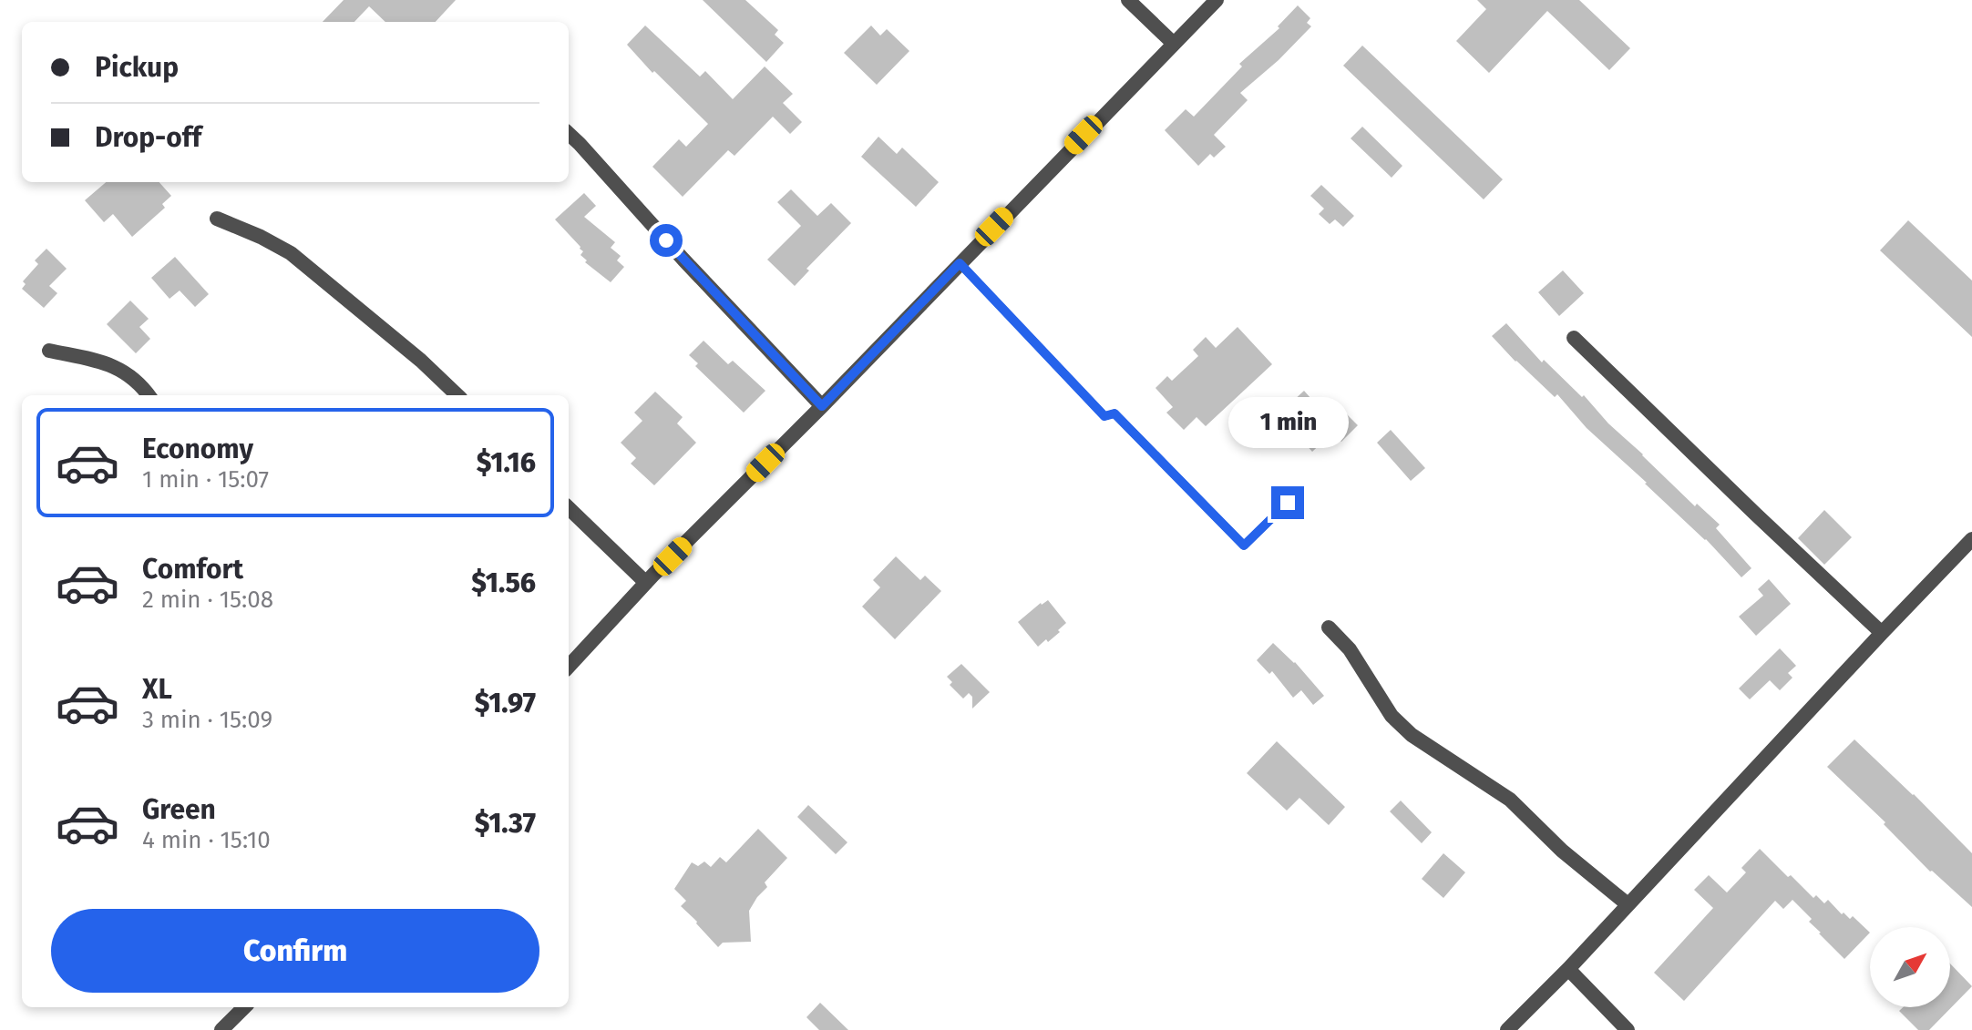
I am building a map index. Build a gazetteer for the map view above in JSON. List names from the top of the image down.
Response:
{
  "north": "top right",
  "page": {
    "banner": ["Pickup", "Drop-off"],
    "bubble": "1 min",
    "list": [
      {
        "name": "Economy",
        "note": "1 min · 15:07",
        "value": "$1.16"
      },
      {
        "name": "Comfort",
        "note": "2 min · 15:08",
        "value": "$1.56"
      },
      {
        "name": "XL",
        "note": "3 min · 15:09",
        "value": "$1.97"
      },
      {
        "name": "Green",
        "note": "4 min · 15:10",
        "value": "$1.37"
      }
    ],
    "buttons": "Confirm"
  }
}
